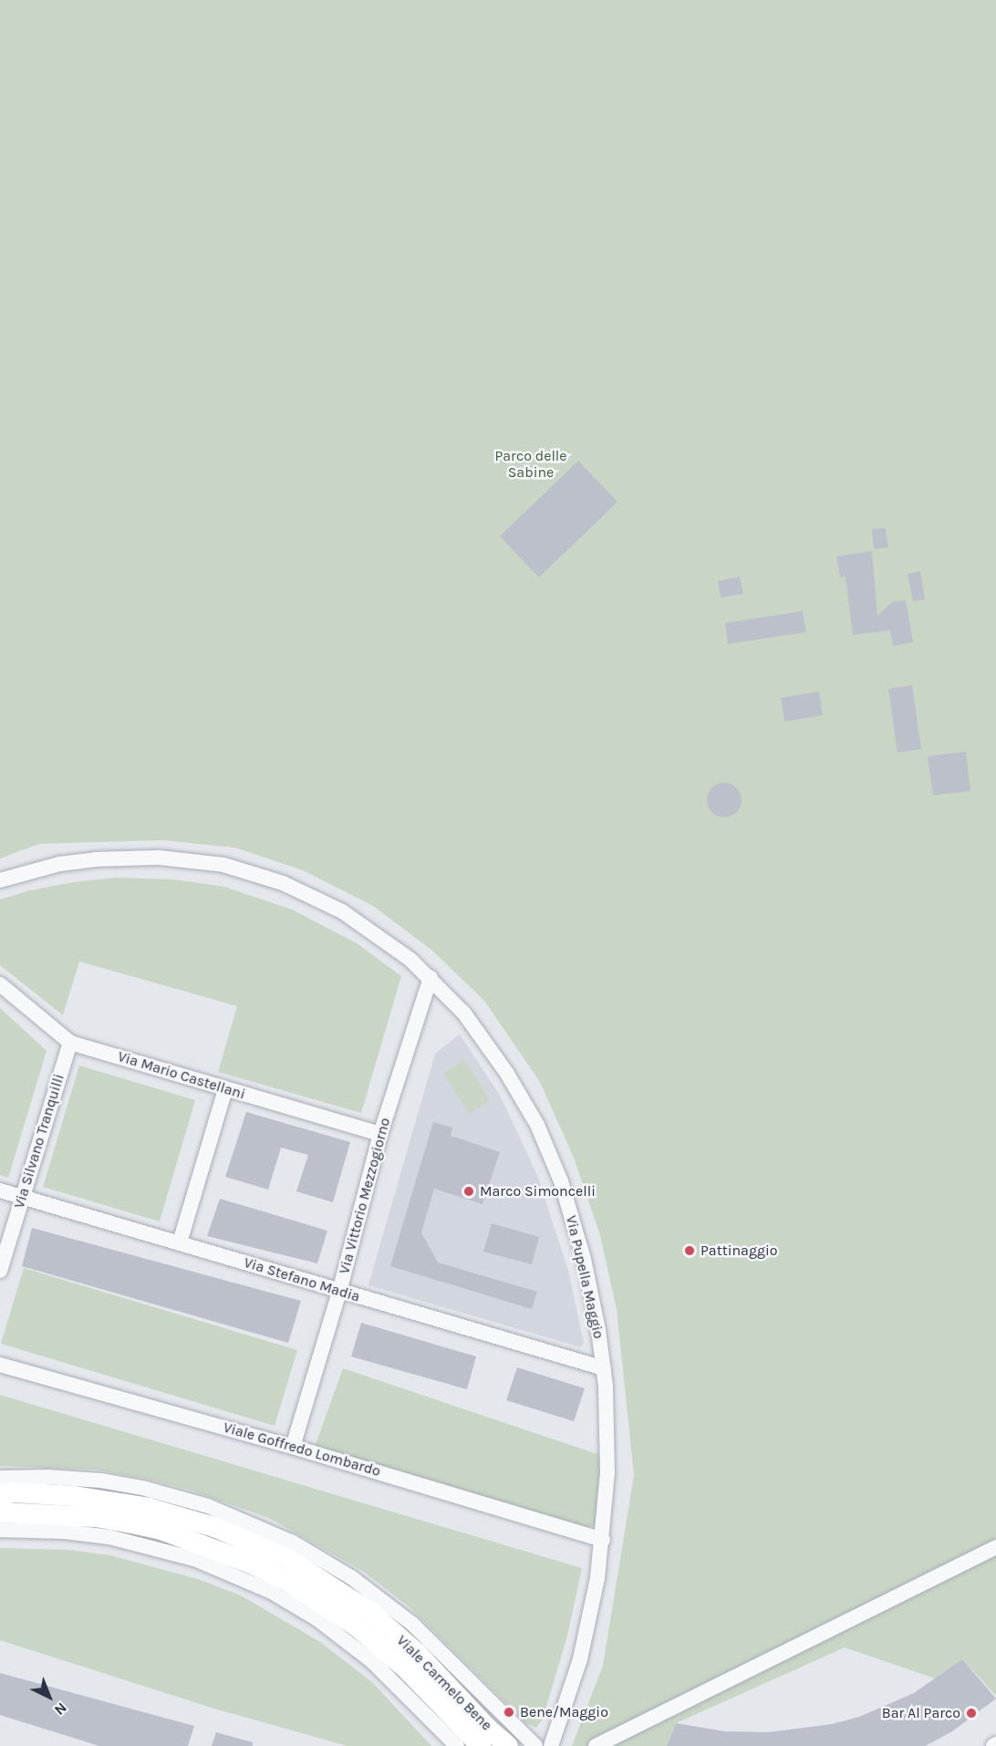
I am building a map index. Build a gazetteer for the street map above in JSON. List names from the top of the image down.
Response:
{
  "streets": {
    "street": [
      "Via Mario Castellani",
      "Via Silvano Tranquilli",
      "Via Vittorio Mezzogiorno",
      "Via Pupella Maggio",
      "Via Stefano Madia",
      "Viale Goffredo Lombardo",
      "Viale Carmelo Bene"
    ]
  },
  "crossings": [
    ["Via Mario Castellani", "Via Silvano Tranquilli"],
    ["Via Mario Castellani", "Via Vittorio Mezzogiorno"],
    ["Via Silvano Tranquilli", "Via Stefano Madia"],
    ["Via Vittorio Mezzogiorno", "Via Pupella Maggio"],
    ["Via Vittorio Mezzogiorno", "Via Stefano Madia"],
    ["Via Vittorio Mezzogiorno", "Viale Goffredo Lombardo"],
    ["Via Pupella Maggio", "Via Stefano Madia"],
    ["Via Pupella Maggio", "Viale Goffredo Lombardo"]
  ],
  "parks": ["Parco delle Sabine"],
  "places": [
    "Marco Simoncelli",
    "Pattinaggio",
    "Bene/Maggio",
    "Bar Al Parco"
  ],
  "north": "bottom right"
}
